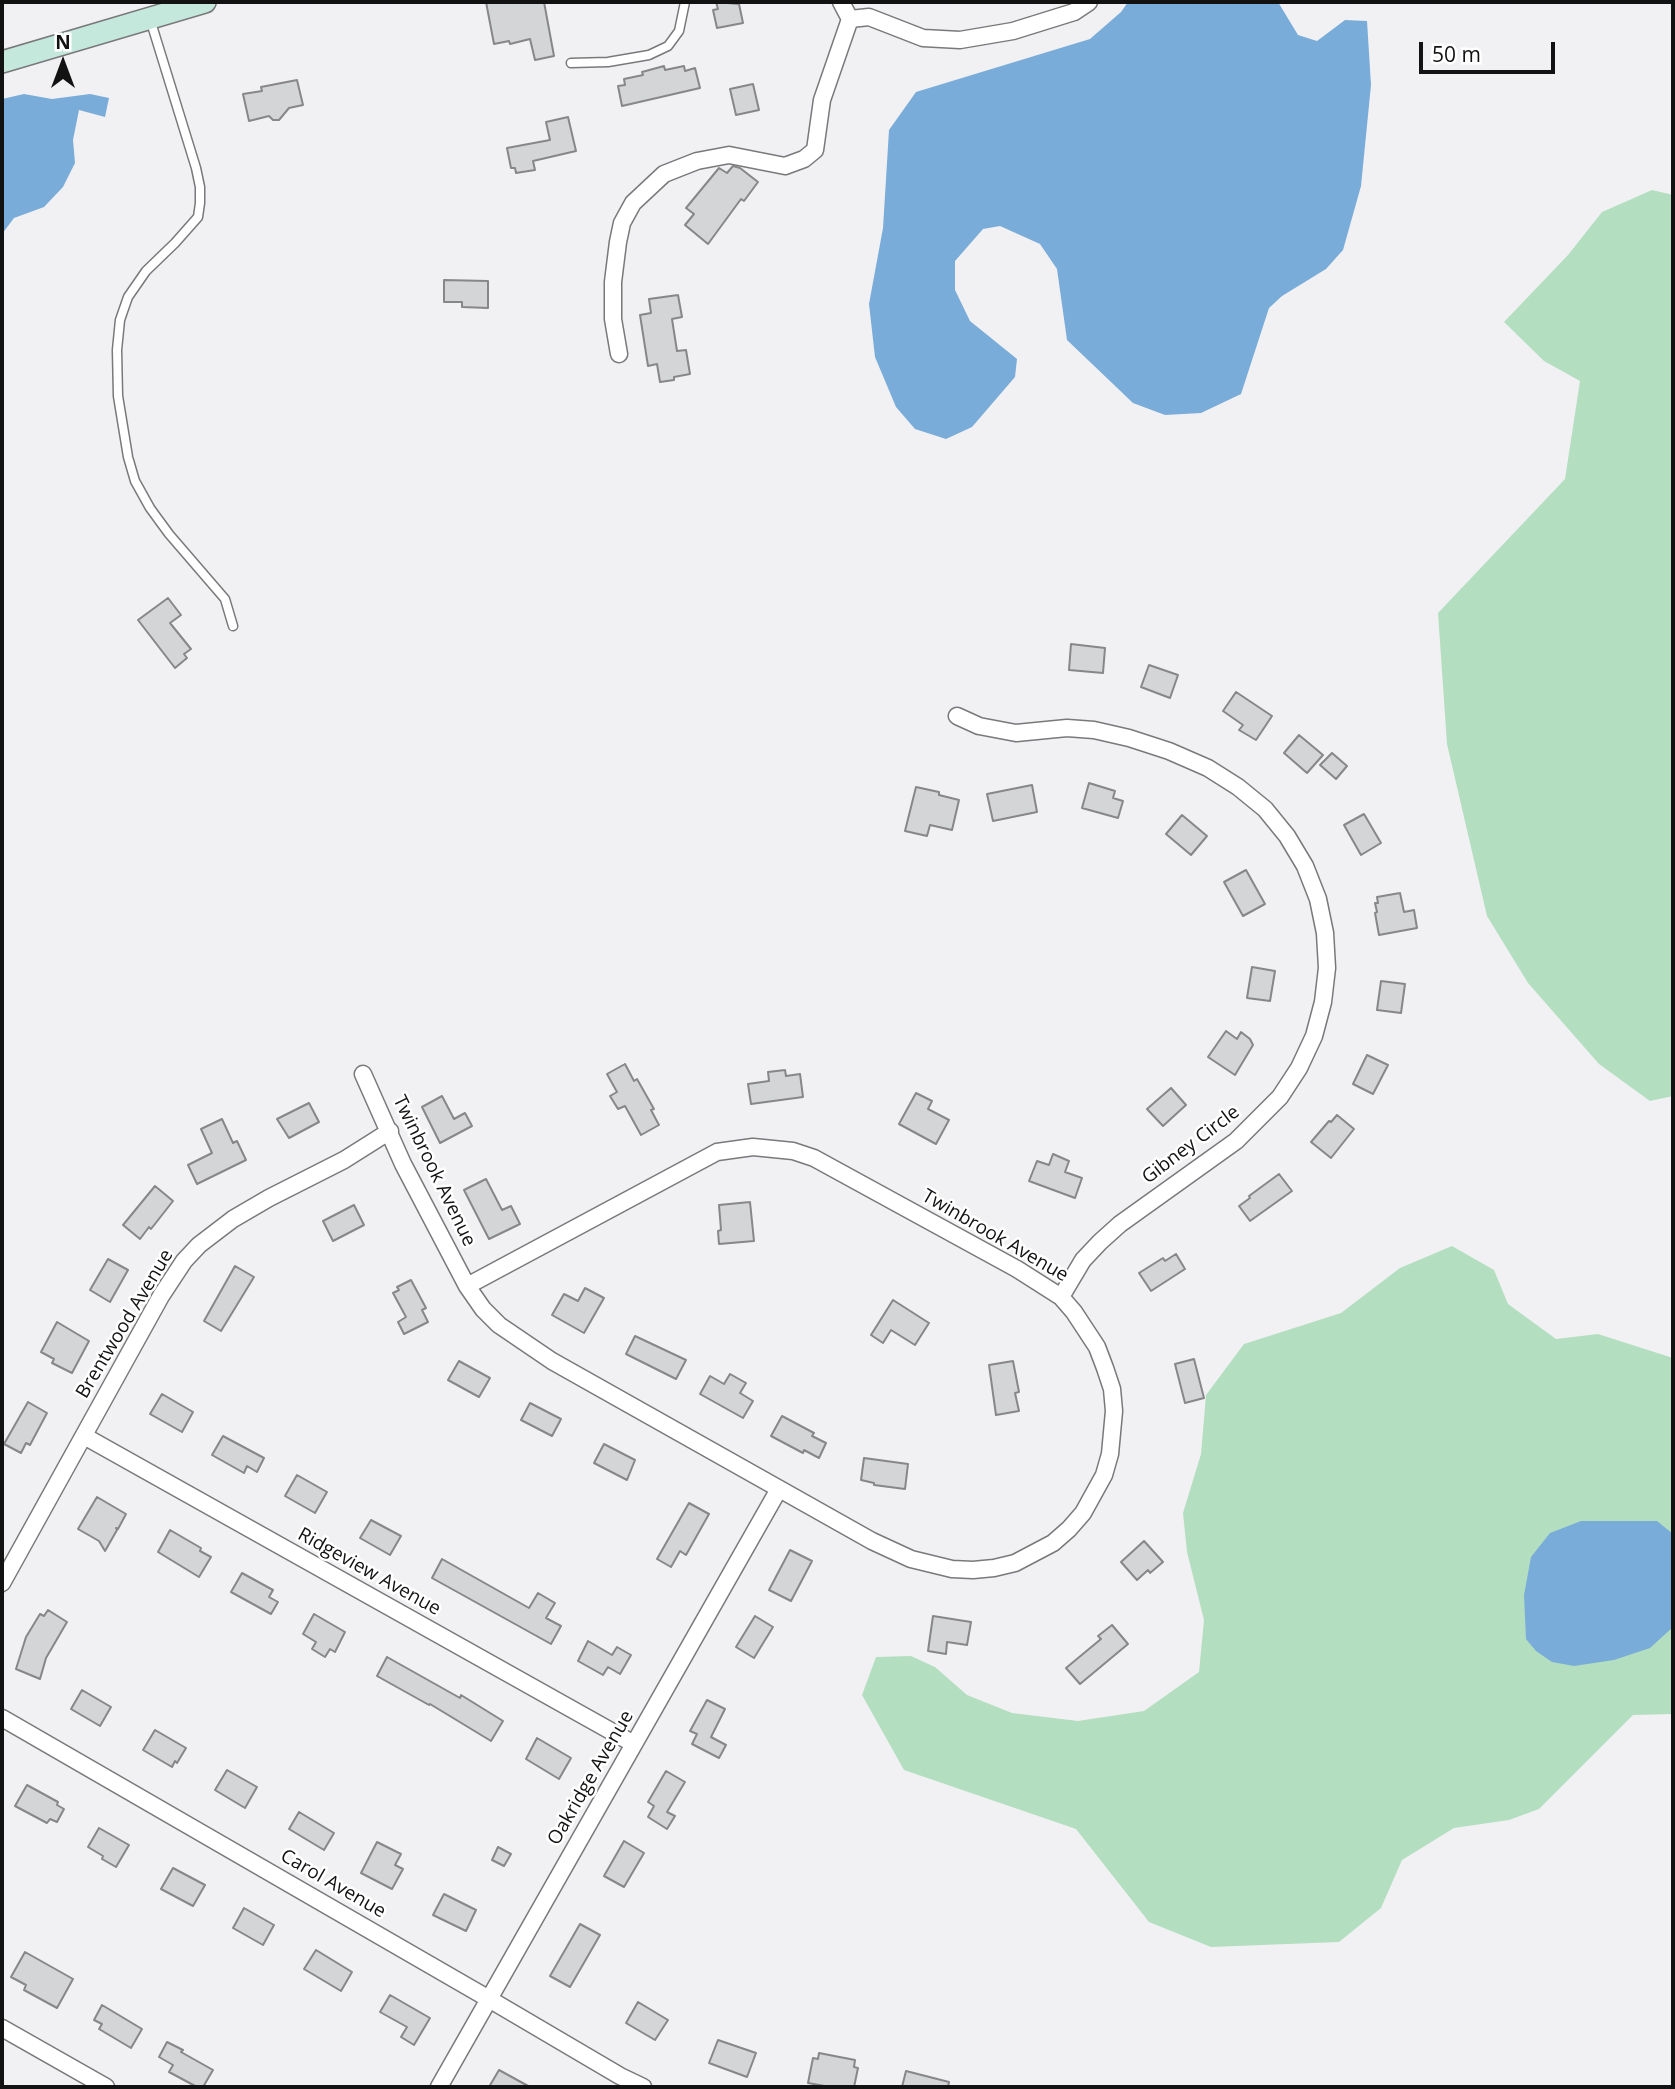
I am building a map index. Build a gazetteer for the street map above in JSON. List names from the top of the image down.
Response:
{
  "streets": {
    "street": [
      "Gibney Circle",
      "Twinbrook Avenue",
      "Brentwood Avenue",
      "Ridgeview Avenue",
      "Oakridge Avenue",
      "Carol Avenue"
    ]
  },
  "crossings": [
    ["Gibney Circle", "Twinbrook Avenue"],
    ["Twinbrook Avenue", "Brentwood Avenue"],
    ["Twinbrook Avenue", "Oakridge Avenue"],
    ["Brentwood Avenue", "Ridgeview Avenue"],
    ["Ridgeview Avenue", "Oakridge Avenue"],
    ["Oakridge Avenue", "Carol Avenue"]
  ],
  "scale_bar": "50 m",
  "north": "top"
}
